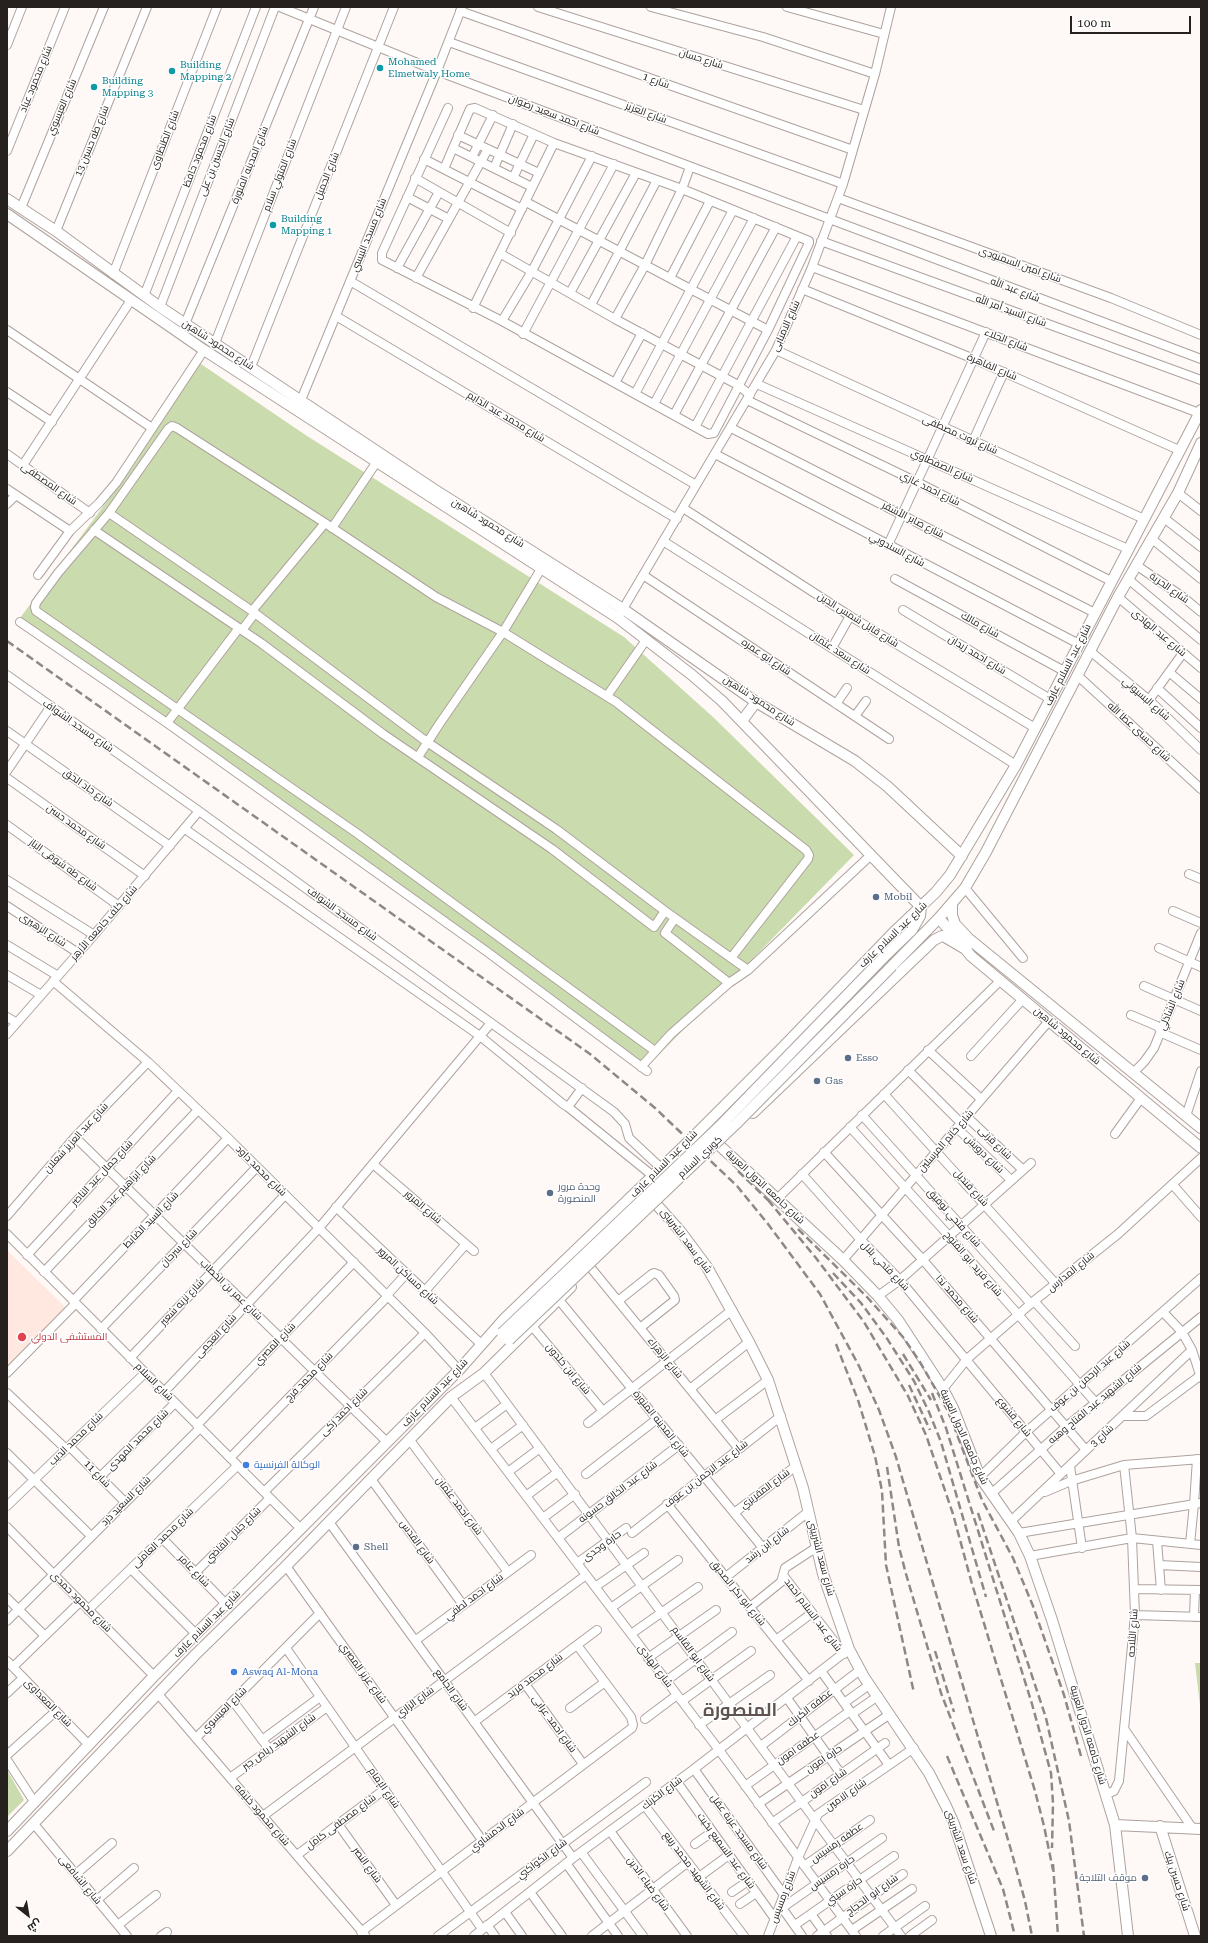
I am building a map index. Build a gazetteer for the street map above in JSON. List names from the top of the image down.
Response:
{
  "streets": {
    "main road": [
      "شارع محمود شاهين",
      "شارع عبد السلام عارف",
      "كوبري السلام",
      "شارع جامعه الدول العربية",
      "شارع سعد الشربينى",
      "شارع حسين بيك"
    ],
    "street": [
      "شارع حسان",
      "شارع محمود عياد",
      "شارع 1",
      "شارع العيسوي",
      "شارع العزيز",
      "شارع احمد سعيد رضوان",
      "شارع الطنطاوى",
      "شارع طه حسين 13",
      "شارع محمود حافظ",
      "شارع الحسين بن على",
      "شارع المدينه المنورة",
      "شارع المتولي سلام",
      "شارع الجميل",
      "شارع مسجد البيسي",
      "شارع امين السمنودى",
      "شارع عبد الله",
      "شارع السيد أمر الله",
      "شارع الامبابى",
      "شارع الجلاء",
      "شارع القاهرة",
      "شارع محمد عبد الدايم",
      "شارع ثروت مصطفى",
      "شارع الصفطاوي",
      "شارع المصطفى",
      "شارع احمد غازي",
      "شارع صابر الأشقر",
      "شارع السندوبي",
      "شارع الحرية",
      "شارع قابل شمس الدين",
      "شارع مالك",
      "شارع عبد الهادى",
      "شارع سعد عثمان",
      "شارع احمد زيدان",
      "شارع ابو عمره",
      "شارع البسيوني",
      "شارع مسجد الشواف",
      "شارع حسنى عطا الله",
      "شارع جاد الحق",
      "شارع محمد حسن",
      "شارع طه شوقى الباز",
      "شارع خلف جامعه الأزهر",
      "شارع الزهيرى",
      "شارع الشاذلي",
      "شارع عبد العزيز شعلان",
      "شارع خاتم المرسلين",
      "شارع قرنى",
      "شارع درويش",
      "شارع محمد داود",
      "شارع جمال عبد الناصر",
      "شارع قنديل",
      "شارع ابراهيم عبد الخالق",
      "شارع المرور",
      "شارع فتحي توفيق",
      "شارع السيد الضابط",
      "شارع سرحان",
      "شارع فريد ابو الفتوح",
      "شارع فتحي بلال",
      "شارع المدارس",
      "شارع مساكن المرور",
      "شارع عمر بن الخطاب",
      "شارع محمد ندا",
      "شارع نزيه شعير",
      "شارع العجمى",
      "شارع المصري",
      "شارع الزهراء",
      "شارع ابن خلدون",
      "شارع عبد الرحمن بن عوف",
      "شارع محمد فرج",
      "شارع السلام",
      "شارع الشهيد عبد الفتاح وهبه",
      "شارع احمد زكى",
      "شارع قشوع",
      "شارع 3",
      "شارع محمد الديب",
      "شارع محمد المهدى",
      "شارع 11",
      "شارع المقريزي",
      "شارع عبد الخالق حسونه",
      "شارع السعيد ذرد",
      "شارع احمد عثمان",
      "شارع جلال القاضي",
      "شارع محمد العاملى",
      "شارع القدس",
      "شارع ابن رشد",
      "حارة وجدى",
      "شارع عامر",
      "شارع ابو بكر الصديق",
      "شارع احمد لطفي",
      "شارع محمود حمدى",
      "شارع عبد السلام احمد",
      "شارع الثلاجه",
      "شارع ابو القاسم",
      "شارع الهادى",
      "شارع عزيز المصري",
      "شارع محمد فريد",
      "شارع الجامع",
      "شارع الرازي",
      "شارع المعداوى",
      "عطفه الكرنك",
      "شارع احمد عرابى",
      "شارع الشهيد رياض جبر",
      "عطفه امون",
      "حارة امون",
      "شارع امون",
      "شارع الإمام",
      "شارع الكرنك",
      "شارع الامين",
      "شارع محمود خليفه",
      "شارع مصطفى كامل",
      "شارع الدمشاوي",
      "شارع مسجد عزبة عقل",
      "عطفه رمسيس",
      "شارع عبد السميع بخيت",
      "شارع الكواكبي",
      "شارع النصر",
      "شارع الشهيد محمد ربيع",
      "حارة رمسيس",
      "شارع الشافعى",
      "شارع ضياء الدين",
      "حارة سيتي",
      "شارع ابو الحجاج",
      "شارع رمسيس"
    ]
  },
  "crossings": [
    ["شارع حسان", "شارع الامبابى"],
    ["شارع 1", "شارع مسجد البيسي"],
    ["شارع 1", "شارع الامبابى"],
    ["شارع العيسوي", "شارع محمود شاهين"],
    ["شارع العيسوي", "شارع عزيز المصري"],
    ["شارع العيسوي", "شارع الإمام"],
    ["شارع العيسوي", "شارع محمود خليفه"],
    ["شارع العزيز", "شارع مسجد البيسي"],
    ["شارع العزيز", "شارع الامبابى"],
    ["شارع احمد سعيد رضوان", "شارع المدينه المنورة"],
    ["شارع احمد سعيد رضوان", "شارع المتولي سلام"],
    ["شارع احمد سعيد رضوان", "شارع الجميل"],
    ["شارع احمد سعيد رضوان", "شارع مسجد البيسي"],
    ["شارع احمد سعيد رضوان", "شارع عبد الله"],
    ["شارع احمد سعيد رضوان", "شارع الامبابى"],
    ["شارع الطنطاوى", "شارع محمود شاهين"],
    ["شارع طه حسين 13", "شارع محمود شاهين"],
    ["شارع محمود حافظ", "شارع محمود شاهين"],
    ["شارع الحسين بن على", "شارع محمود شاهين"],
    ["شارع المدينه المنورة", "شارع محمود شاهين"],
    ["شارع المدينه المنورة", "شارع عبد السلام عارف"],
    ["شارع المدينه المنورة", "شارع عبد الرحمن بن عوف"],
    ["شارع المدينه المنورة", "شارع المقريزي"],
    ["شارع المدينه المنورة", "شارع عبد الخالق حسونه"],
    ["شارع المدينه المنورة", "شارع ابن رشد"],
    ["شارع المتولي سلام", "شارع محمود شاهين"],
    ["شارع الجميل", "شارع محمود شاهين"],
    ["شارع مسجد البيسي", "شارع محمود شاهين"],
    ["شارع مسجد البيسي", "شارع محمد عبد الدايم"],
    ["شارع امين السمنودى", "شارع الامبابى"],
    ["شارع عبد الله", "شارع الامبابى"],
    ["شارع السيد أمر الله", "شارع الامبابى"],
    ["شارع الامبابى", "شارع الجلاء"],
    ["شارع الامبابى", "شارع محمود شاهين"],
    ["شارع الامبابى", "شارع القاهرة"],
    ["شارع الامبابى", "شارع محمد عبد الدايم"],
    ["شارع الامبابى", "شارع ثروت مصطفى"],
    ["شارع الامبابى", "شارع الصفطاوي"],
    ["شارع الامبابى", "شارع احمد غازي"],
    ["شارع الامبابى", "شارع صابر الأشقر"],
    ["شارع الامبابى", "شارع السندوبي"],
    ["شارع الامبابى", "شارع قابل شمس الدين"],
    ["شارع الامبابى", "شارع سعد عثمان"],
    ["شارع الامبابى", "شارع ابو عمره"],
    ["شارع الجلاء", "شارع عبد السلام عارف"],
    ["شارع محمود شاهين", "شارع عبد السلام عارف"],
    ["شارع محمود شاهين", "شارع الشاذلي"],
    ["شارع محمود شاهين", "شارع خاتم المرسلين"],
    ["شارع محمود شاهين", "كوبري السلام"],
    ["شارع القاهرة", "شارع عبد السلام عارف"],
    ["شارع ثروت مصطفى", "شارع عبد السلام عارف"],
    ["شارع الصفطاوي", "شارع عبد السلام عارف"],
    ["شارع احمد غازي", "شارع عبد السلام عارف"],
    ["شارع صابر الأشقر", "شارع عبد السلام عارف"],
    ["شارع السندوبي", "شارع عبد السلام عارف"],
    ["شارع الحرية", "شارع عبد السلام عارف"],
    ["شارع قابل شمس الدين", "شارع عبد السلام عارف"],
    ["شارع مالك", "شارع عبد السلام عارف"],
    ["شارع عبد الهادى", "شارع عبد السلام عارف"],
    ["شارع سعد عثمان", "شارع عبد السلام عارف"],
    ["شارع احمد زيدان", "شارع عبد السلام عارف"],
    ["شارع عبد السلام عارف", "شارع البسيوني"],
    ["شارع عبد السلام عارف", "شارع مسجد الشواف"],
    ["شارع عبد السلام عارف", "شارع حسنى عطا الله"],
    ["شارع عبد السلام عارف", "كوبري السلام"],
    ["شارع عبد السلام عارف", "شارع محمد داود"],
    ["شارع عبد السلام عارف", "شارع جامعه الدول العربية"],
    ["شارع عبد السلام عارف", "شارع سعد الشربينى"],
    ["شارع عبد السلام عارف", "شارع مساكن المرور"],
    ["شارع عبد السلام عارف", "شارع عمر بن الخطاب"],
    ["شارع عبد السلام عارف", "شارع الزهراء"],
    ["شارع عبد السلام عارف", "شارع ابن خلدون"],
    ["شارع عبد السلام عارف", "شارع السلام"],
    ["شارع عبد السلام عارف", "شارع احمد عثمان"],
    ["شارع عبد السلام عارف", "شارع القدس"],
    ["شارع عبد السلام عارف", "شارع عامر"],
    ["شارع عبد السلام عارف", "شارع محمود حمدى"],
    ["شارع عبد السلام عارف", "شارع ابو القاسم"],
    ["شارع عبد السلام عارف", "شارع الهادى"],
    ["شارع عبد السلام عارف", "شارع عزيز المصري"],
    ["شارع عبد السلام عارف", "شارع الجامع"],
    ["شارع عبد السلام عارف", "شارع المعداوى"],
    ["شارع عبد السلام عارف", "شارع محمود خليفه"],
    ["شارع عبد السلام عارف", "شارع الشافعى"],
    ["شارع مسجد الشواف", "شارع خلف جامعه الأزهر"],
    ["شارع مسجد الشواف", "شارع العجمى"],
    ["شارع جاد الحق", "شارع خلف جامعه الأزهر"],
    ["شارع محمد حسن", "شارع خلف جامعه الأزهر"],
    ["شارع طه شوقى الباز", "شارع خلف جامعه الأزهر"],
    ["شارع خلف جامعه الأزهر", "شارع الزهيرى"],
    ["شارع خلف جامعه الأزهر", "شارع محمد داود"],
    ["شارع عبد العزيز شعلان", "شارع محمد داود"],
    ["شارع عبد العزيز شعلان", "شارع عمر بن الخطاب"],
    ["شارع خاتم المرسلين", "شارع قرنى"],
    ["شارع خاتم المرسلين", "شارع درويش"],
    ["شارع خاتم المرسلين", "شارع جامعه الدول العربية"],
    ["شارع خاتم المرسلين", "شارع قنديل"],
    ["شارع خاتم المرسلين", "شارع فتحي توفيق"],
    ["شارع خاتم المرسلين", "شارع فريد ابو الفتوح"],
    ["شارع خاتم المرسلين", "شارع فتحي بلال"],
    ["شارع خاتم المرسلين", "شارع محمد ندا"],
    ["شارع قرنى", "شارع درويش"],
    ["كوبري السلام", "شارع محمد داود"],
    ["كوبري السلام", "شارع الهادى"],
    ["شارع محمد داود", "شارع جمال عبد الناصر"],
    ["شارع محمد داود", "شارع ابراهيم عبد الخالق"],
    ["شارع محمد داود", "شارع السيد الضابط"],
    ["شارع محمد داود", "شارع سرحان"],
    ["شارع محمد داود", "شارع نزيه شعير"],
    ["شارع محمد داود", "شارع العجمى"],
    ["شارع محمد داود", "شارع المصري"],
    ["شارع محمد داود", "شارع محمد فرج"],
    ["شارع محمد داود", "شارع احمد زكى"],
    ["شارع جمال عبد الناصر", "شارع عمر بن الخطاب"],
    ["شارع جمال عبد الناصر", "شارع السلام"],
    ["شارع جامعه الدول العربية", "شارع المدارس"],
    ["شارع جامعه الدول العربية", "شارع عبد الرحمن بن عوف"],
    ["شارع جامعه الدول العربية", "شارع الشهيد عبد الفتاح وهبه"],
    ["شارع جامعه الدول العربية", "شارع 3"],
    ["شارع جامعه الدول العربية", "شارع الثلاجه"],
    ["شارع قنديل", "شارع المدارس"],
    ["شارع ابراهيم عبد الخالق", "شارع عمر بن الخطاب"],
    ["شارع ابراهيم عبد الخالق", "شارع السلام"],
    ["شارع المرور", "شارع العجمى"],
    ["شارع فتحي توفيق", "شارع المدارس"],
    ["شارع السيد الضابط", "شارع عمر بن الخطاب"],
    ["شارع السيد الضابط", "شارع السلام"],
    ["شارع سعد الشربينى", "شارع عبد الرحمن بن عوف"],
    ["شارع سعد الشربينى", "شارع المقريزي"],
    ["شارع سعد الشربينى", "شارع ابن رشد"],
    ["شارع سعد الشربينى", "شارع عبد السلام احمد"],
    ["شارع سعد الشربينى", "عطفه الكرنك"],
    ["شارع سعد الشربينى", "عطفه امون"],
    ["شارع سعد الشربينى", "حارة امون"],
    ["شارع سعد الشربينى", "شارع الكرنك"],
    ["شارع سعد الشربينى", "شارع الامين"],
    ["شارع سرحان", "شارع عمر بن الخطاب"],
    ["شارع سرحان", "شارع السلام"],
    ["شارع فريد ابو الفتوح", "شارع المدارس"],
    ["شارع فريد ابو الفتوح", "شارع عبد الرحمن بن عوف"],
    ["شارع فريد ابو الفتوح", "شارع الشهيد عبد الفتاح وهبه"],
    ["شارع فتحي بلال", "شارع المدارس"],
    ["شارع فتحي بلال", "شارع قشوع"],
    ["شارع المدارس", "شارع محمد ندا"],
    ["شارع المدارس", "شارع قشوع"],
    ["شارع مساكن المرور", "شارع العجمى"],
    ["شارع مساكن المرور", "شارع محمد فرج"],
    ["شارع عمر بن الخطاب", "شارع نزيه شعير"],
    ["شارع عمر بن الخطاب", "شارع العجمى"],
    ["شارع عمر بن الخطاب", "شارع المصري"],
    ["شارع عمر بن الخطاب", "شارع محمد فرج"],
    ["شارع عمر بن الخطاب", "شارع احمد زكى"],
    ["شارع محمد ندا", "شارع عبد الرحمن بن عوف"],
    ["شارع محمد ندا", "شارع الشهيد عبد الفتاح وهبه"],
    ["شارع محمد ندا", "شارع 3"],
    ["شارع نزيه شعير", "شارع السلام"],
    ["شارع العجمى", "شارع السلام"],
    ["شارع المصري", "شارع السلام"],
    ["شارع المصري", "شارع السعيد ذرد"],
    ["شارع الزهراء", "شارع عبد الرحمن بن عوف"],
    ["شارع عبد الرحمن بن عوف", "شارع قشوع"],
    ["شارع عبد الرحمن بن عوف", "حارة وجدى"],
    ["شارع عبد الرحمن بن عوف", "شارع ابو بكر الصديق"],
    ["شارع محمد فرج", "شارع السلام"],
    ["شارع السلام", "شارع احمد زكى"],
    ["شارع السلام", "شارع محمد الديب"],
    ["شارع السلام", "شارع محمد المهدى"],
    ["شارع السلام", "شارع السعيد ذرد"],
    ["شارع السلام", "شارع جلال القاضي"],
    ["شارع السلام", "شارع محمد العاملى"],
    ["شارع الشهيد عبد الفتاح وهبه", "شارع قشوع"],
    ["شارع قشوع", "شارع 3"],
    ["شارع محمد الديب", "شارع 11"],
    ["شارع محمد المهدى", "شارع 11"],
    ["شارع 11", "شارع السعيد ذرد"],
    ["شارع عبد الخالق حسونه", "شارع ابو القاسم"],
    ["شارع عبد الخالق حسونه", "شارع الهادى"],
    ["شارع السعيد ذرد", "شارع محمود حمدى"],
    ["شارع احمد عثمان", "شارع احمد لطفي"],
    ["شارع جلال القاضي", "شارع عامر"],
    ["شارع محمد العاملى", "شارع عامر"],
    ["شارع محمد العاملى", "شارع محمود حمدى"],
    ["شارع القدس", "شارع احمد لطفي"],
    ["شارع ابن رشد", "شارع ابو بكر الصديق"],
    ["حارة وجدى", "شارع ابو القاسم"],
    ["حارة وجدى", "شارع الهادى"],
    ["شارع ابو بكر الصديق", "شارع الكرنك"],
    ["شارع احمد لطفي", "شارع الجامع"],
    ["شارع عبد السلام احمد", "شارع الكرنك"],
    ["شارع ابو القاسم", "عطفه الكرنك"],
    ["شارع ابو القاسم", "عطفه امون"],
    ["شارع ابو القاسم", "حارة امون"],
    ["شارع ابو القاسم", "شارع امون"],
    ["شارع ابو القاسم", "شارع الكرنك"],
    ["شارع ابو القاسم", "شارع الامين"],
    ["شارع ابو القاسم", "عطفه رمسيس"],
    ["شارع ابو القاسم", "حارة رمسيس"],
    ["شارع ابو القاسم", "حارة سيتي"],
    ["شارع ابو القاسم", "شارع ابو الحجاج"],
    ["شارع الهادى", "شارع الرازي"],
    ["شارع الهادى", "عطفه امون"],
    ["شارع الهادى", "حارة امون"],
    ["شارع الهادى", "شارع امون"],
    ["شارع الهادى", "شارع الكرنك"],
    ["شارع الهادى", "شارع الامين"],
    ["شارع الهادى", "عطفه رمسيس"],
    ["شارع الهادى", "حارة رمسيس"],
    ["شارع الهادى", "حارة سيتي"],
    ["شارع الهادى", "شارع ابو الحجاج"],
    ["شارع الهادى", "شارع رمسيس"],
    ["شارع عزيز المصري", "شارع الرازي"],
    ["شارع عزيز المصري", "شارع الدمشاوي"],
    ["شارع محمد فريد", "شارع الجامع"],
    ["شارع محمد فريد", "شارع احمد عرابى"],
    ["شارع الجامع", "شارع الرازي"],
    ["شارع الجامع", "شارع الكرنك"],
    ["شارع الجامع", "شارع الدمشاوي"],
    ["شارع الجامع", "شارع الكواكبي"],
    ["شارع الرازي", "شارع الإمام"],
    ["شارع الرازي", "شارع محمود خليفه"],
    ["شارع احمد عرابى", "شارع الدمشاوي"],
    ["شارع الشهيد رياض جبر", "شارع الإمام"],
    ["شارع الشهيد رياض جبر", "شارع محمود خليفه"],
    ["شارع الإمام", "شارع الكرنك"],
    ["شارع الإمام", "شارع مصطفى كامل"],
    ["شارع الإمام", "شارع الدمشاوي"],
    ["شارع الإمام", "شارع الكواكبي"],
    ["شارع الكرنك", "شارع مسجد عزبة عقل"],
    ["شارع الكرنك", "شارع عبد السميع بخيت"],
    ["شارع الكرنك", "شارع الشهيد محمد ربيع"],
    ["شارع الكرنك", "شارع ضياء الدين"],
    ["شارع الامين", "شارع رمسيس"],
    ["شارع محمود خليفه", "شارع مصطفى كامل"],
    ["شارع محمود خليفه", "شارع الدمشاوي"],
    ["شارع مصطفى كامل", "شارع النصر"],
    ["شارع الدمشاوي", "شارع النصر"],
    ["شارع مسجد عزبة عقل", "شارع رمسيس"],
    ["شارع عبد السميع بخيت", "شارع رمسيس"],
    ["حارة رمسيس", "شارع رمسيس"]
  ],
  "districts": ["المنصورة"],
  "places": [
    "Mohamed Elmetwaly Home",
    "Building Mapping 2",
    "Building Mapping 3",
    "Building Mapping 1",
    "Mobil",
    "Esso",
    "Gas",
    "وحدة مرور المنصورة",
    "المستشفى الدولي",
    "الوكالة الفرنسية",
    "Shell",
    "Aswaq Al-Mona",
    "موقف التلاجة"
  ],
  "scale_bar": "100 m",
  "north": "bottom right"
}
